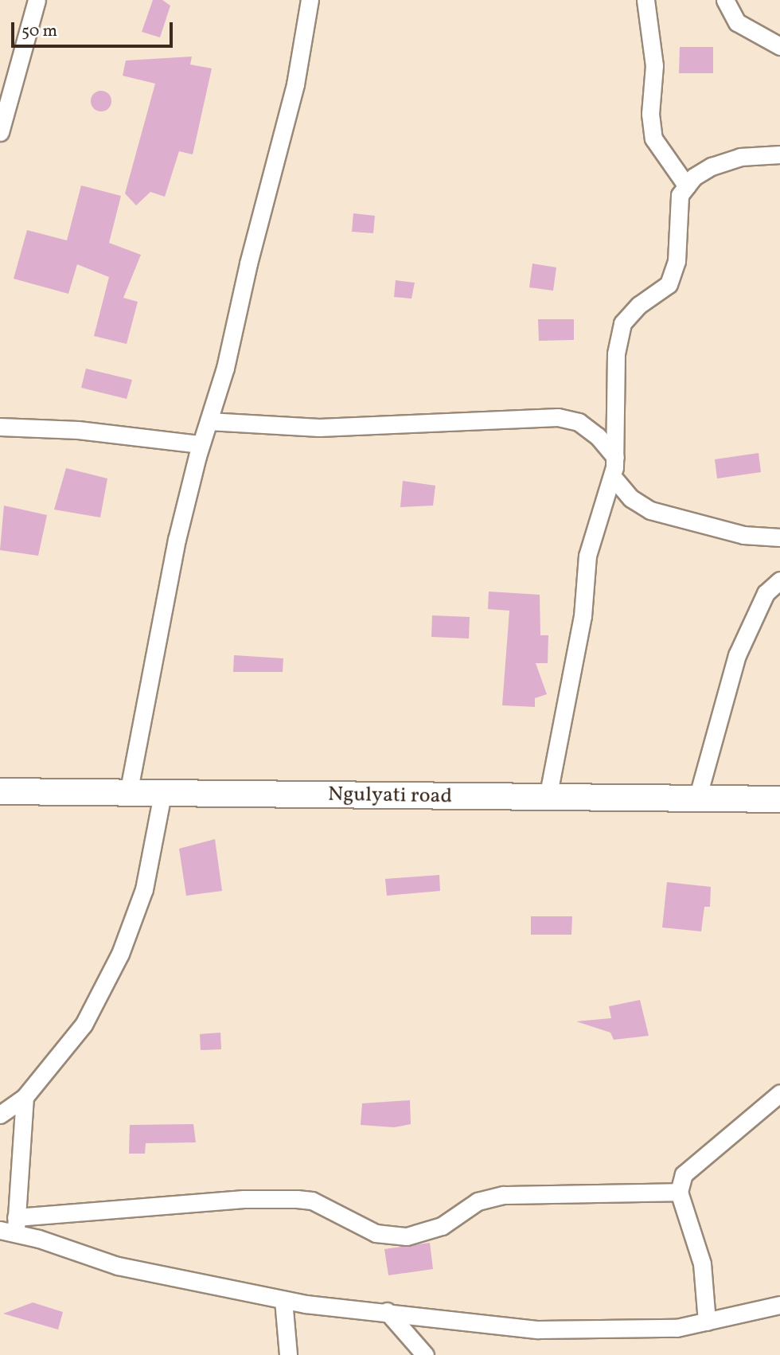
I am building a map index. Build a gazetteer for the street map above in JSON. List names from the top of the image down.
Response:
{
  "streets": {
    "main road": ["Ngulyati road"]
  },
  "scale_bar": "50 m"
}
